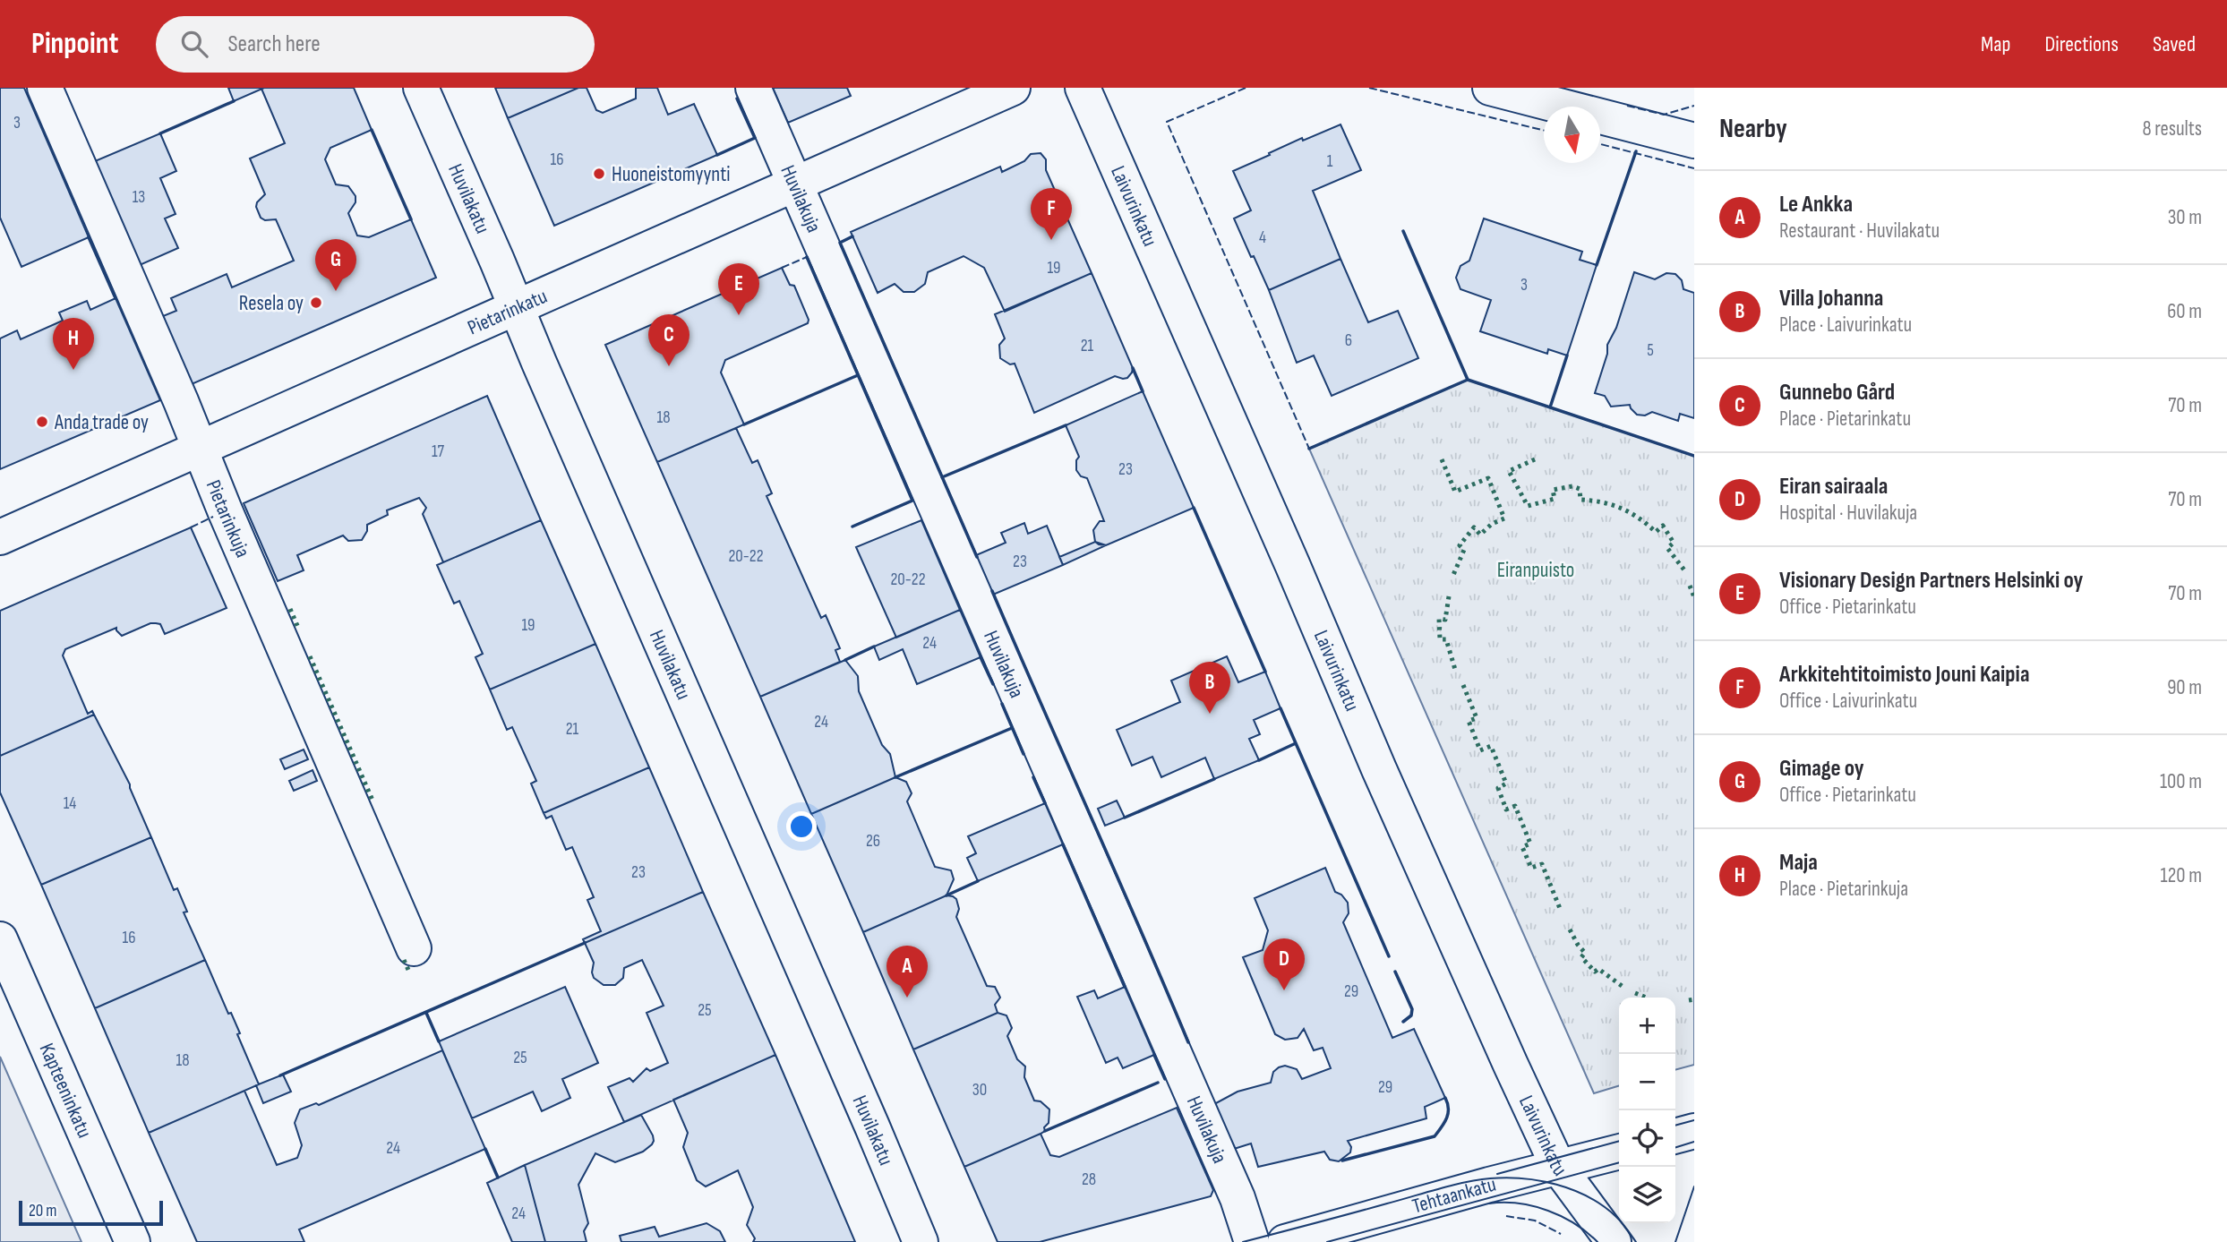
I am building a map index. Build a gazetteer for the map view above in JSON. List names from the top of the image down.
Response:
{
  "streets": {
    "street": [
      "Huvilakatu",
      "Huvilakuja",
      "Laivurinkatu",
      "Pietarinkatu",
      "Pietarinkuja",
      "Kapteeninkatu",
      "Tehtaankatu"
    ]
  },
  "crossings": [
    ["Huvilakatu", "Pietarinkatu"],
    ["Huvilakuja", "Pietarinkatu"],
    ["Laivurinkatu", "Tehtaankatu"],
    ["Pietarinkatu", "Pietarinkuja"]
  ],
  "parks": ["Eiranpuisto"],
  "places": ["Huoneistomyynti", "Resela oy", "Anda trade oy"],
  "house_numbers": [
    "3",
    "16",
    "1",
    "13",
    "4",
    "19",
    "3",
    "6",
    "21",
    "5",
    "18",
    "17",
    "23",
    "20-22",
    "23",
    "20-22",
    "19",
    "24",
    "24",
    "21",
    "14",
    "26",
    "23",
    "16",
    "29",
    "25",
    "25",
    "18",
    "29",
    "30",
    "24",
    "28",
    "24"
  ],
  "scale_bar": "20 m",
  "north": "bottom",
  "page": {
    "header": "Pinpoint",
    "search": "Search here",
    "nav": ["Map", "Directions", "Saved"],
    "heading": ["Nearby", "8 results"],
    "list": [
      {
        "mark": "A",
        "name": "Le Ankka",
        "note": "Restaurant · Huvilakatu",
        "value": "30 m"
      },
      {
        "mark": "B",
        "name": "Villa Johanna",
        "note": "Place · Laivurinkatu",
        "value": "60 m"
      },
      {
        "mark": "C",
        "name": "Gunnebo Gård",
        "note": "Place · Pietarinkatu",
        "value": "70 m"
      },
      {
        "mark": "D",
        "name": "Eiran sairaala",
        "note": "Hospital · Huvilakuja",
        "value": "70 m"
      },
      {
        "mark": "E",
        "name": "Visionary Design Partners Helsinki oy",
        "note": "Office · Pietarinkatu",
        "value": "70 m"
      },
      {
        "mark": "F",
        "name": "Arkkitehtitoimisto Jouni Kaipia",
        "note": "Office · Laivurinkatu",
        "value": "90 m"
      },
      {
        "mark": "G",
        "name": "Gimage oy",
        "note": "Office · Pietarinkatu",
        "value": "100 m"
      },
      {
        "mark": "H",
        "name": "Maja",
        "note": "Place · Pietarinkuja",
        "value": "120 m"
      }
    ],
    "pins": [
      "F",
      "G",
      "E",
      "C",
      "H",
      "B",
      "D",
      "A"
    ],
    "map_buttons": ["+", "−"],
    "scale": "20 m"
  }
}
